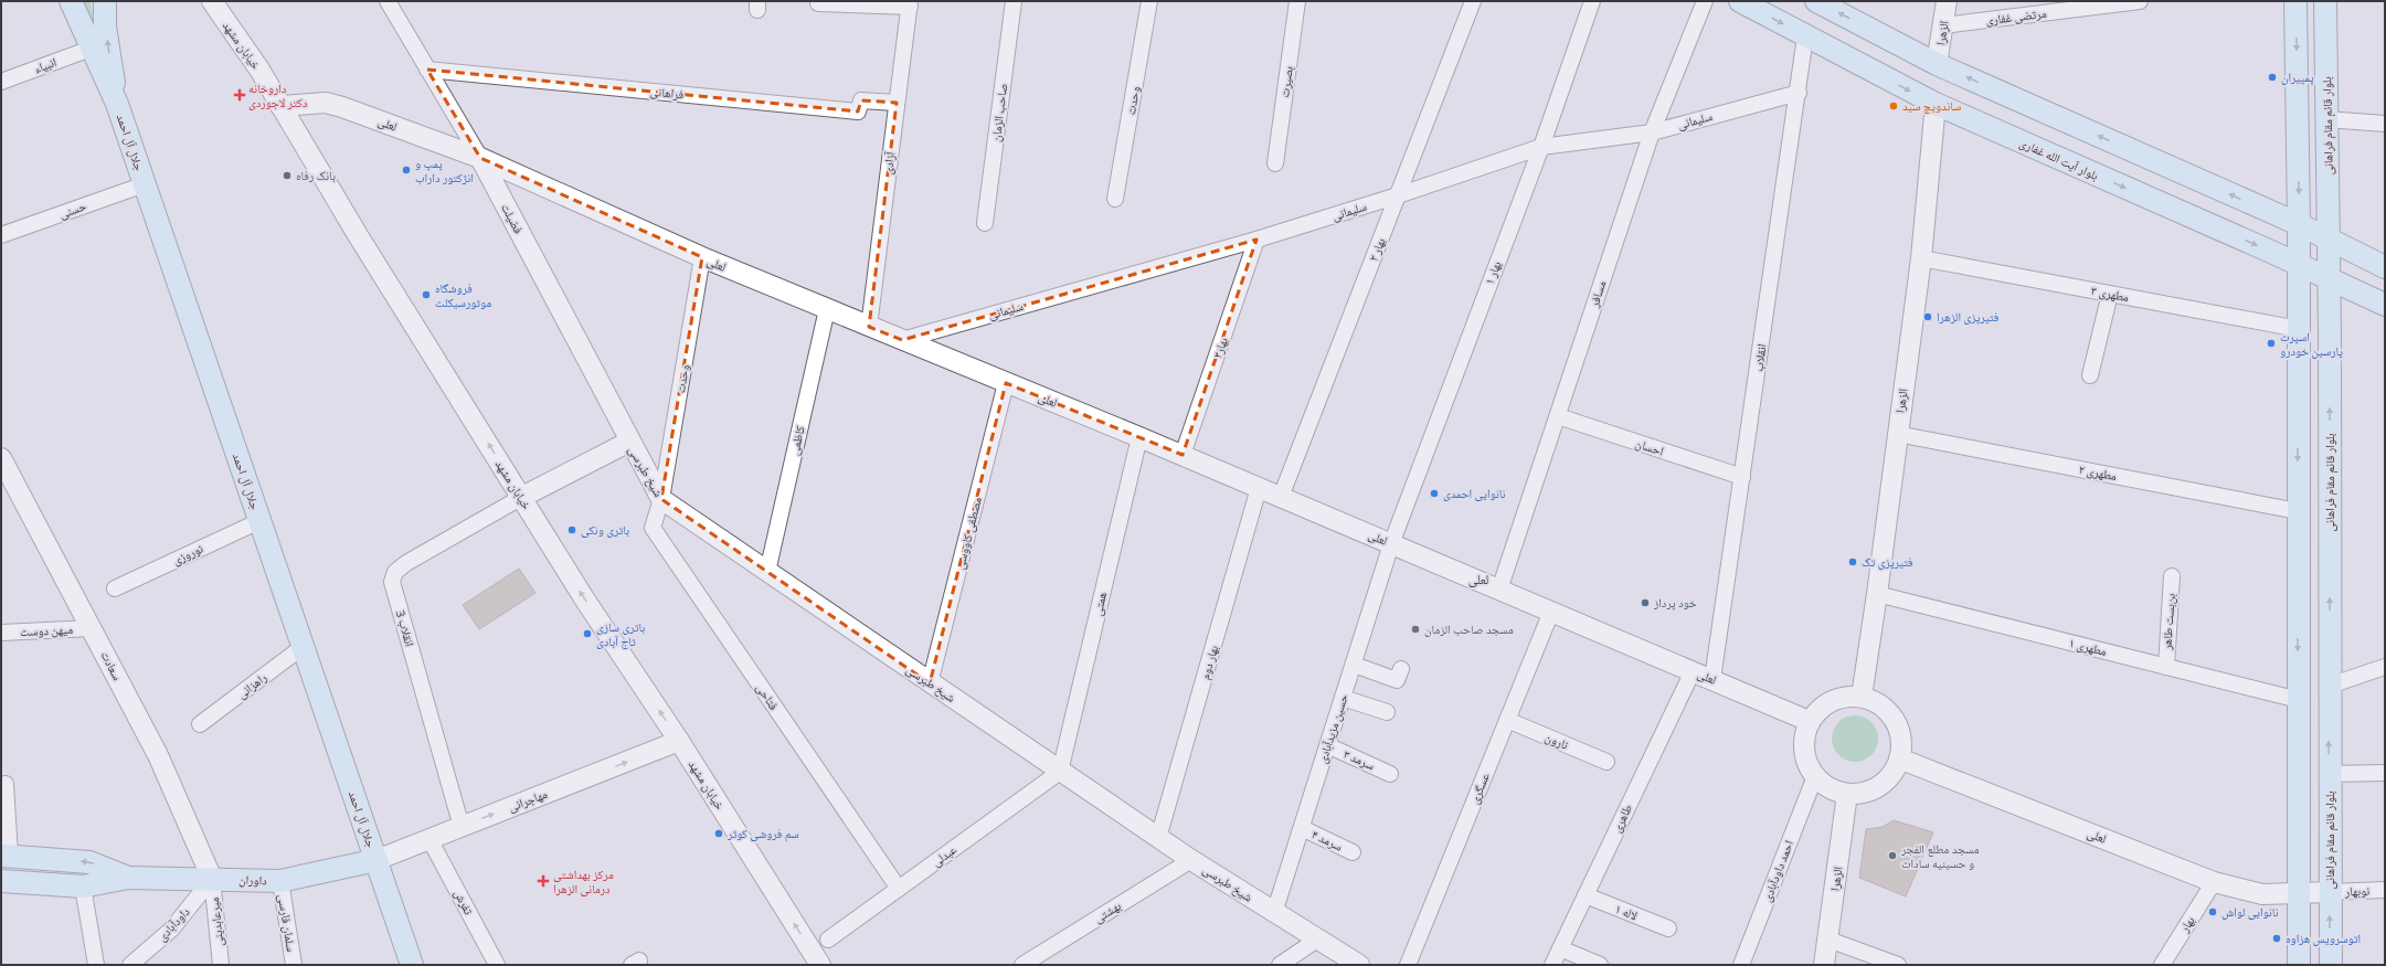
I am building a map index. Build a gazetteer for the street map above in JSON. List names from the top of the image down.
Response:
{
  "streets": {
    "main road": [
      "بلوار قائم مقام فراهانی",
      "جلال آل احمد",
      "بلوار آیت الله غفاری",
      "داوران"
    ],
    "street": [
      "مرتضی غفاری",
      "الزهرا",
      "خیابان مشهد",
      "انبیاء",
      "بصیرت",
      "فراهانی",
      "وحدت",
      "صاحب الزمان",
      "سلیمانی",
      "لعلی",
      "آزادی",
      "حسنی",
      "فضیلت",
      "بهار ۲",
      "بهار ۱",
      "مسافر",
      "مطهری ۳",
      "بهار۳",
      "انقلاب",
      "کاظمی",
      "احسان",
      "شیخ طبرسی",
      "مطهری ۲",
      "مصطفی کاووسی",
      "نوروزی",
      "همتی",
      "بن‌بست طاهر",
      "انقلاب 3",
      "میهن دوست",
      "مطهری ۱",
      "بهار دوم",
      "سعادت",
      "راهزانی",
      "فتاحی",
      "حسین مزیدآبادی",
      "نارون",
      "سرمد ۳",
      "عسگری",
      "مهاجرانی",
      "طاهری",
      "سرمد ۴",
      "عبدلی",
      "احمد داودآبادی",
      "نوبهار",
      "تفرش",
      "بهشتی",
      "لاله ۱",
      "میرعابدینی",
      "سلمان فارسی",
      "داودآبادی",
      "بهار"
    ]
  },
  "crossings": [
    ["مرتضی غفاری", "الزهرا"],
    ["الزهرا", "لعلی"],
    ["الزهرا", "بلوار آیت الله غفاری"],
    ["الزهرا", "مطهری ۳"],
    ["الزهرا", "مطهری ۲"],
    ["الزهرا", "مطهری ۱"],
    ["الزهرا", "احمد داودآبادی"],
    ["خیابان مشهد", "لعلی"],
    ["خیابان مشهد", "شیخ طبرسی"],
    ["خیابان مشهد", "انقلاب 3"],
    ["خیابان مشهد", "مهاجرانی"],
    ["انبیاء", "جلال آل احمد"],
    ["فراهانی", "آزادی"],
    ["فراهانی", "فضیلت"],
    ["وحدت", "لعلی"],
    ["وحدت", "شیخ طبرسی"],
    ["وحدت", "فتاحی"],
    ["سلیمانی", "لعلی"],
    ["سلیمانی", "بهار ۲"],
    ["سلیمانی", "بهار ۱"],
    ["سلیمانی", "مسافر"],
    ["سلیمانی", "بهار۳"],
    ["سلیمانی", "انقلاب"],
    ["لعلی", "بلوار قائم مقام فراهانی"],
    ["لعلی", "آزادی"],
    ["لعلی", "فضیلت"],
    ["لعلی", "بهار ۲"],
    ["لعلی", "بهار ۱"],
    ["لعلی", "مسافر"],
    ["لعلی", "بهار۳"],
    ["لعلی", "انقلاب"],
    ["لعلی", "کاظمی"],
    ["لعلی", "مصطفی کاووسی"],
    ["لعلی", "همتی"],
    ["لعلی", "بهار دوم"],
    ["لعلی", "حسین مزیدآبادی"],
    ["لعلی", "عسگری"],
    ["لعلی", "طاهری"],
    ["لعلی", "احمد داودآبادی"],
    ["لعلی", "نوبهار"],
    ["لعلی", "بهار"],
    ["بلوار قائم مقام فراهانی", "بلوار آیت الله غفاری"],
    ["بلوار قائم مقام فراهانی", "نوبهار"],
    ["جلال آل احمد", "حسنی"],
    ["جلال آل احمد", "نوروزی"],
    ["جلال آل احمد", "راهزانی"],
    ["جلال آل احمد", "مهاجرانی"],
    ["جلال آل احمد", "داوران"],
    ["بلوار آیت الله غفاری", "انقلاب"],
    ["فضیلت", "شیخ طبرسی"],
    ["بهار ۱", "حسین مزیدآبادی"],
    ["مسافر", "احسان"],
    ["انقلاب", "احسان"],
    ["کاظمی", "شیخ طبرسی"],
    ["شیخ طبرسی", "مصطفی کاووسی"],
    ["شیخ طبرسی", "همتی"],
    ["شیخ طبرسی", "انقلاب 3"],
    ["شیخ طبرسی", "بهار دوم"],
    ["شیخ طبرسی", "فتاحی"],
    ["شیخ طبرسی", "حسین مزیدآبادی"],
    ["شیخ طبرسی", "عبدلی"],
    ["شیخ طبرسی", "بهشتی"],
    ["همتی", "عبدلی"],
    ["بن‌بست طاهر", "مطهری ۱"],
    ["انقلاب 3", "مهاجرانی"],
    ["میهن دوست", "سعادت"],
    ["سعادت", "داوران"],
    ["سعادت", "میرعابدینی"],
    ["سعادت", "داودآبادی"],
    ["فتاحی", "عبدلی"],
    ["حسین مزیدآبادی", "سرمد ۳"],
    ["حسین مزیدآبادی", "سرمد ۴"],
    ["نارون", "عسگری"],
    ["مهاجرانی", "داوران"],
    ["مهاجرانی", "تفرش"],
    ["طاهری", "لاله ۱"],
    ["داوران", "میرعابدینی"],
    ["داوران", "سلمان فارسی"],
    ["داوران", "داودآبادی"],
    ["میرعابدینی", "داودآبادی"]
  ],
  "one_way": ["خیابان مشهد", "مهاجرانی"],
  "districts": ["لعلی"],
  "places": {
    "other": [
      "پمپیران",
      "ساندویچ سید",
      "پمپ و انژکتور داراب",
      "بانک رفاه",
      "فروشگاه موتورسیکلت",
      "فتیرپزی الزهرا",
      "اسپرت پارسین خودرو",
      "نانوایی احمدی",
      "باتری ونکی",
      "فتیرپزی تک",
      "خود پرداز",
      "مسجد صاحب الزمان",
      "باتری سازی تاج آبادی",
      "سم فروشی کوثر",
      "مسجد مطلع الفجر و حسینیه سادات",
      "نانوایی لواش",
      "اتوسرویس هزاوه"
    ],
    "health": ["داروخانه دکتر لاجوردی", "مرکز بهداشتی درمانی الزهرا"]
  }
}
